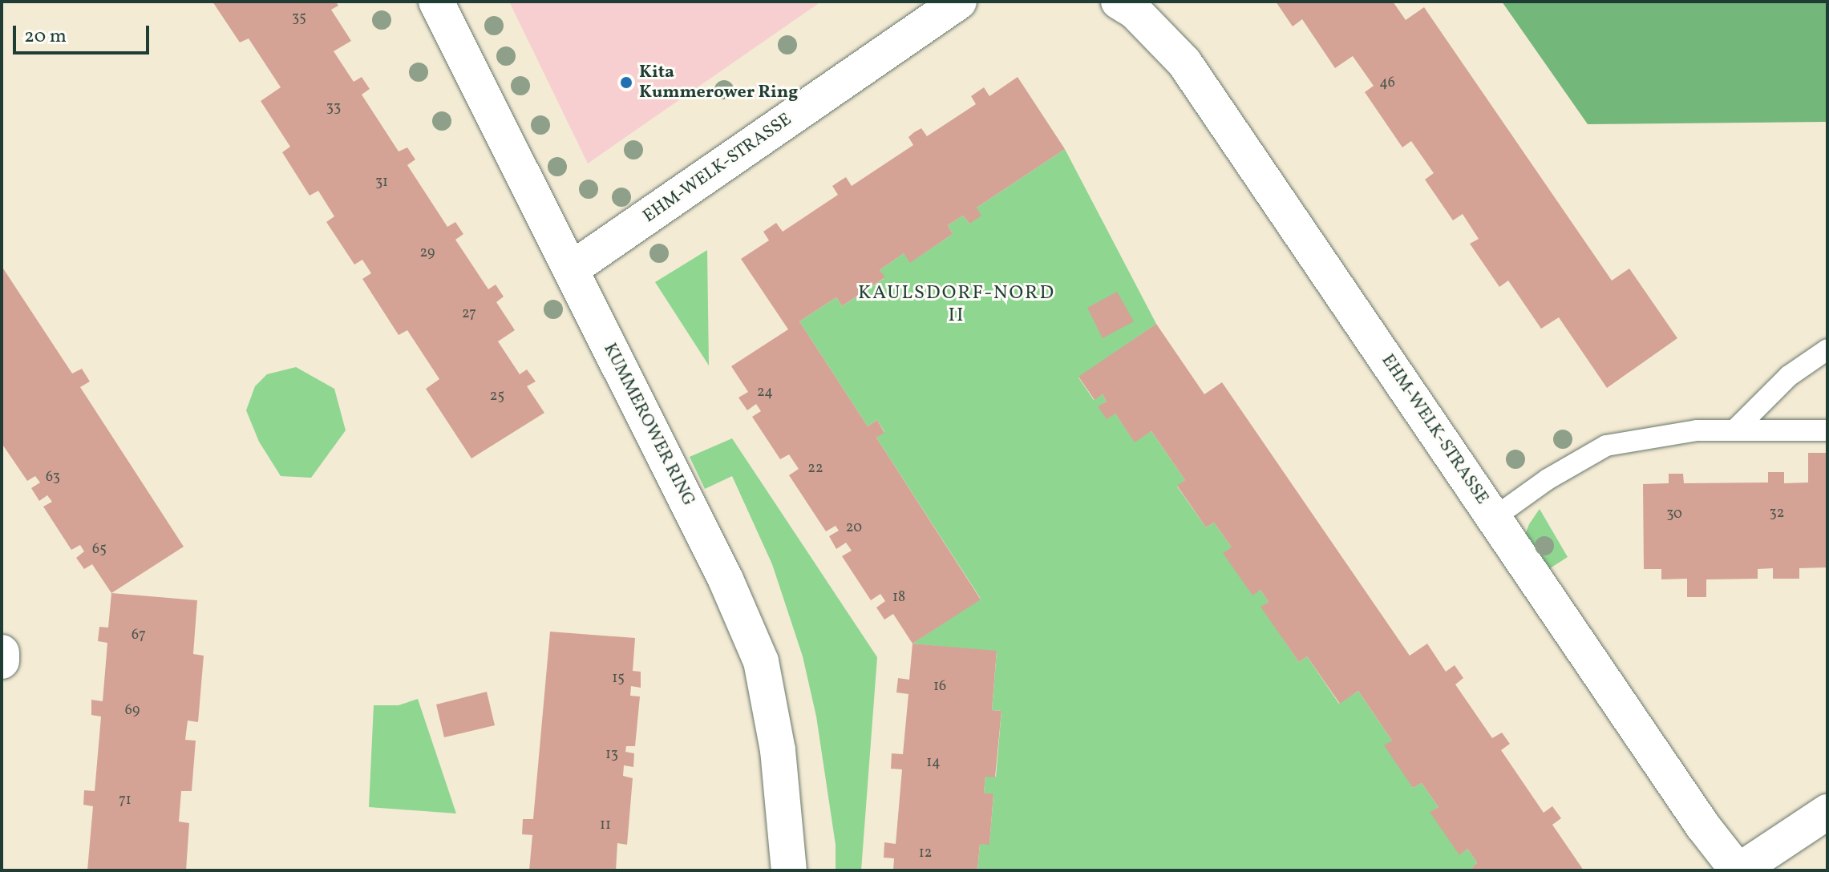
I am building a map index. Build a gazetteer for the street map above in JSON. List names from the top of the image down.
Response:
{
  "streets": {
    "street": ["EHM-WELK-STRASSE", "KUMMEROWER RING"]
  },
  "crossings": [
    ["EHM-WELK-STRASSE", "KUMMEROWER RING"]
  ],
  "districts": ["KAULSDORF-NORD II"],
  "places": ["Kita Kummerower Ring"],
  "house_numbers": [
    "35",
    "46",
    "33",
    "31",
    "29",
    "27",
    "24",
    "25",
    "22",
    "63",
    "32",
    "30",
    "20",
    "65",
    "18",
    "67",
    "15",
    "16",
    "69",
    "13",
    "14",
    "71",
    "11",
    "12"
  ],
  "scale_bar": "20 m"
}
